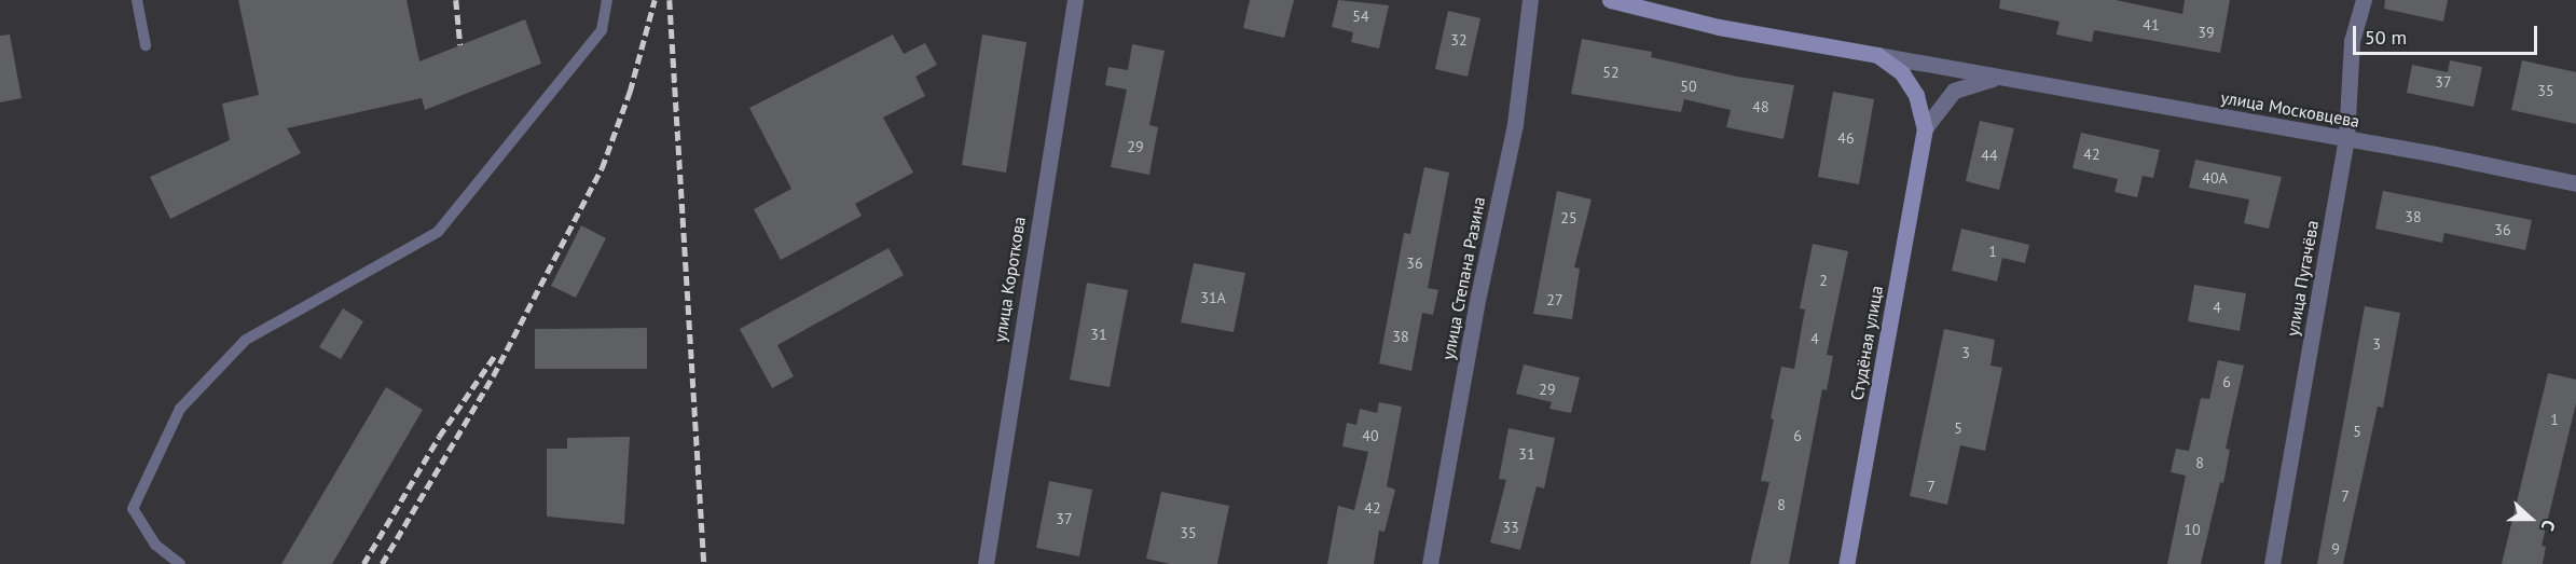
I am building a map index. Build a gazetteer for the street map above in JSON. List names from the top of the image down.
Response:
{
  "streets": {
    "street": [
      "улица Московцева",
      "улица Степана Разина",
      "улица Пугачёва",
      "улица Короткова",
      "Студёная улица"
    ]
  },
  "crossings": [
    ["улица Московцева", "улица Пугачёва"],
    ["улица Московцева", "Студёная улица"]
  ],
  "house_numbers": [
    "54",
    "41",
    "39",
    "32",
    "52",
    "37",
    "50",
    "35",
    "48",
    "46",
    "29",
    "42",
    "44",
    "40А",
    "38",
    "25",
    "36",
    "1",
    "36",
    "2",
    "31А",
    "27",
    "4",
    "31",
    "38",
    "4",
    "3",
    "3",
    "6",
    "29",
    "1",
    "5",
    "5",
    "40",
    "6",
    "31",
    "8",
    "7",
    "7",
    "8",
    "42",
    "37",
    "33",
    "10",
    "35",
    "9"
  ],
  "scale_bar": "50 m",
  "north": "right"
}
